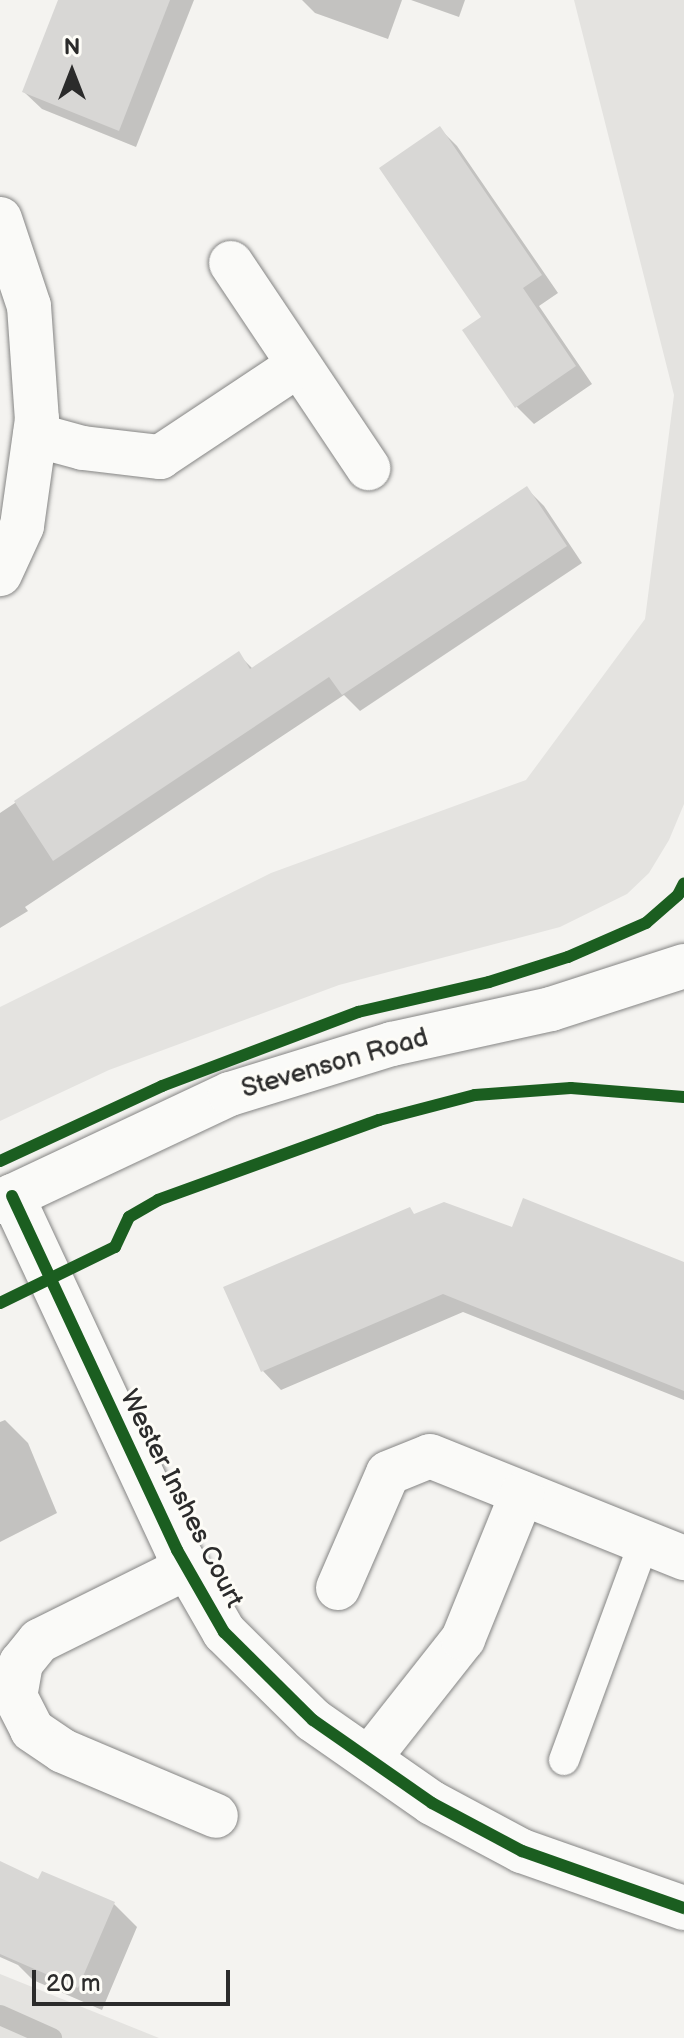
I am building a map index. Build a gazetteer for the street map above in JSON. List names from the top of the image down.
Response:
{
  "streets": {
    "street": ["Stevenson Road", "Wester Inshes Court"]
  },
  "crossings": [
    ["Stevenson Road", "Wester Inshes Court"]
  ],
  "scale_bar": "20 m",
  "north": "top"
}
